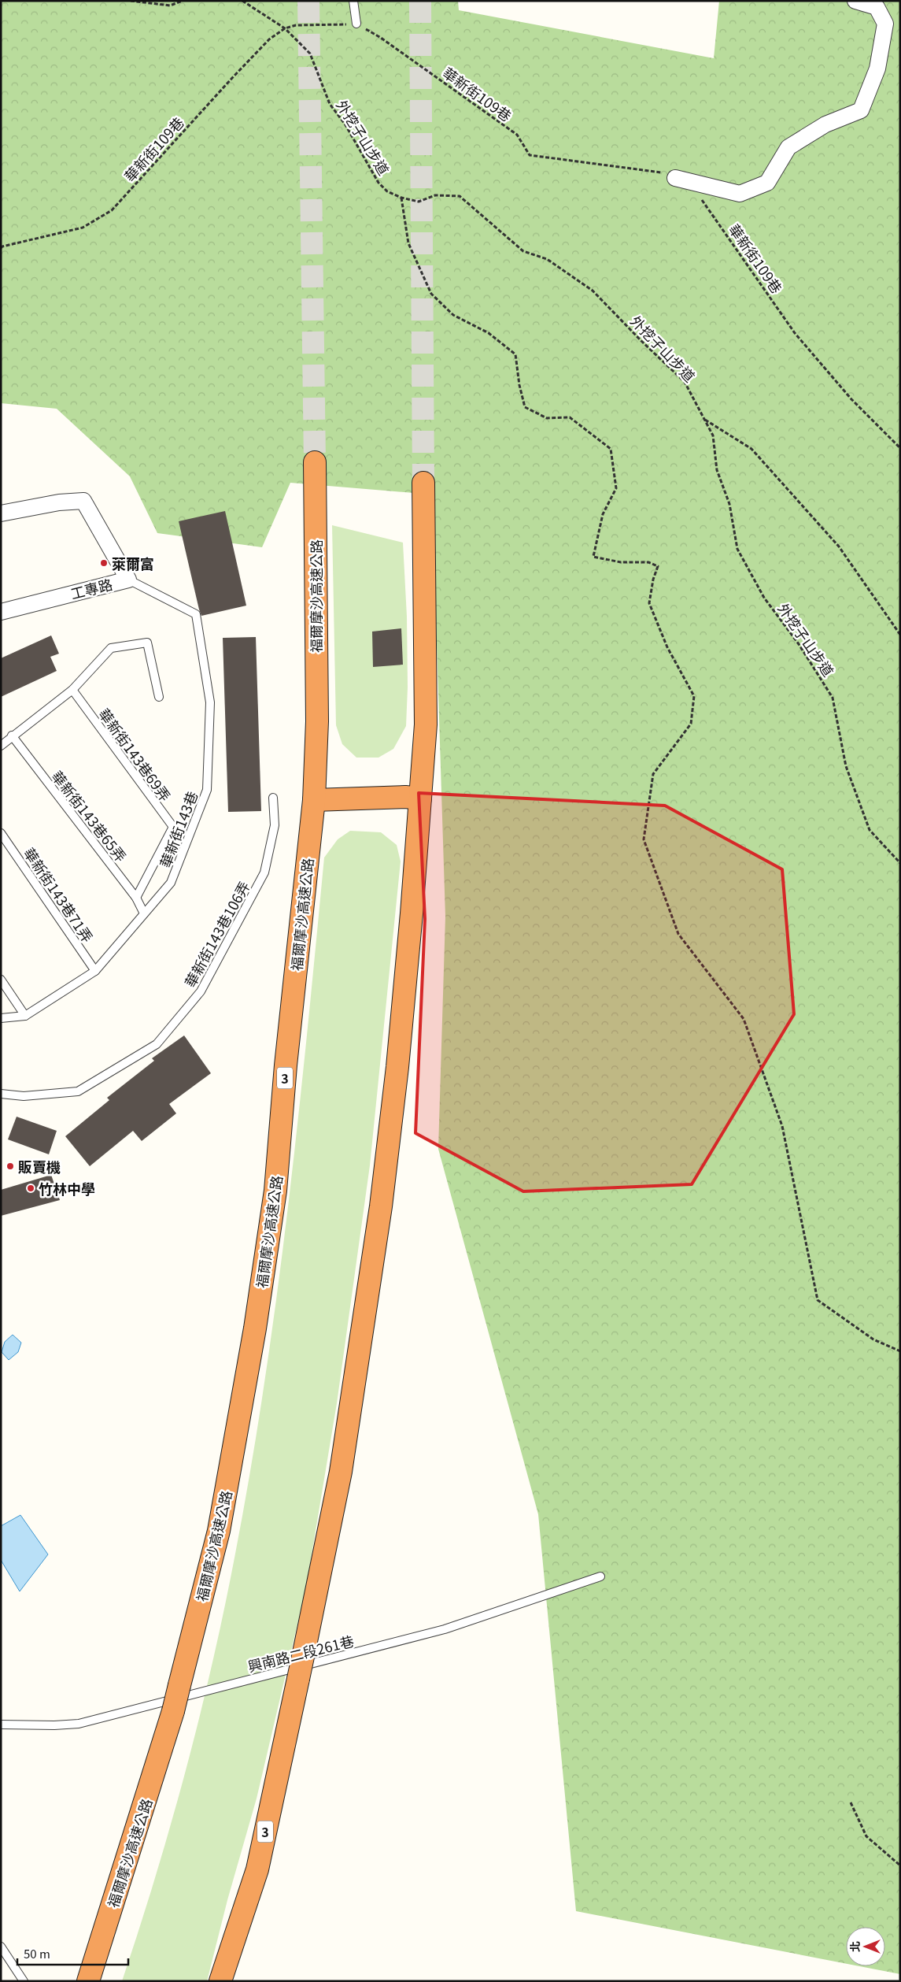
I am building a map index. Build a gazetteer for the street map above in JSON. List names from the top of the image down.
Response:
{
  "streets": {
    "highway": ["福爾摩沙高速公路", "3"],
    "street": ["工專路"],
    "lane": [
      "華新街143巷69弄",
      "華新街143巷65弄",
      "華新街143巷",
      "華新街143巷71弄",
      "華新街143巷106弄",
      "興南路二段261巷"
    ],
    "path": ["華新街109巷", "外挖子山步道"]
  },
  "crossings": [
    ["華新街109巷", "外挖子山步道"],
    ["工專路", "華新街143巷"],
    ["華新街143巷69弄", "華新街143巷65弄"],
    ["華新街143巷65弄", "華新街143巷"],
    ["華新街143巷", "華新街143巷71弄"]
  ],
  "places": ["萊爾富", "販賣機", "竹林中學"],
  "scale_bar": "50 m",
  "north": "left"
}
